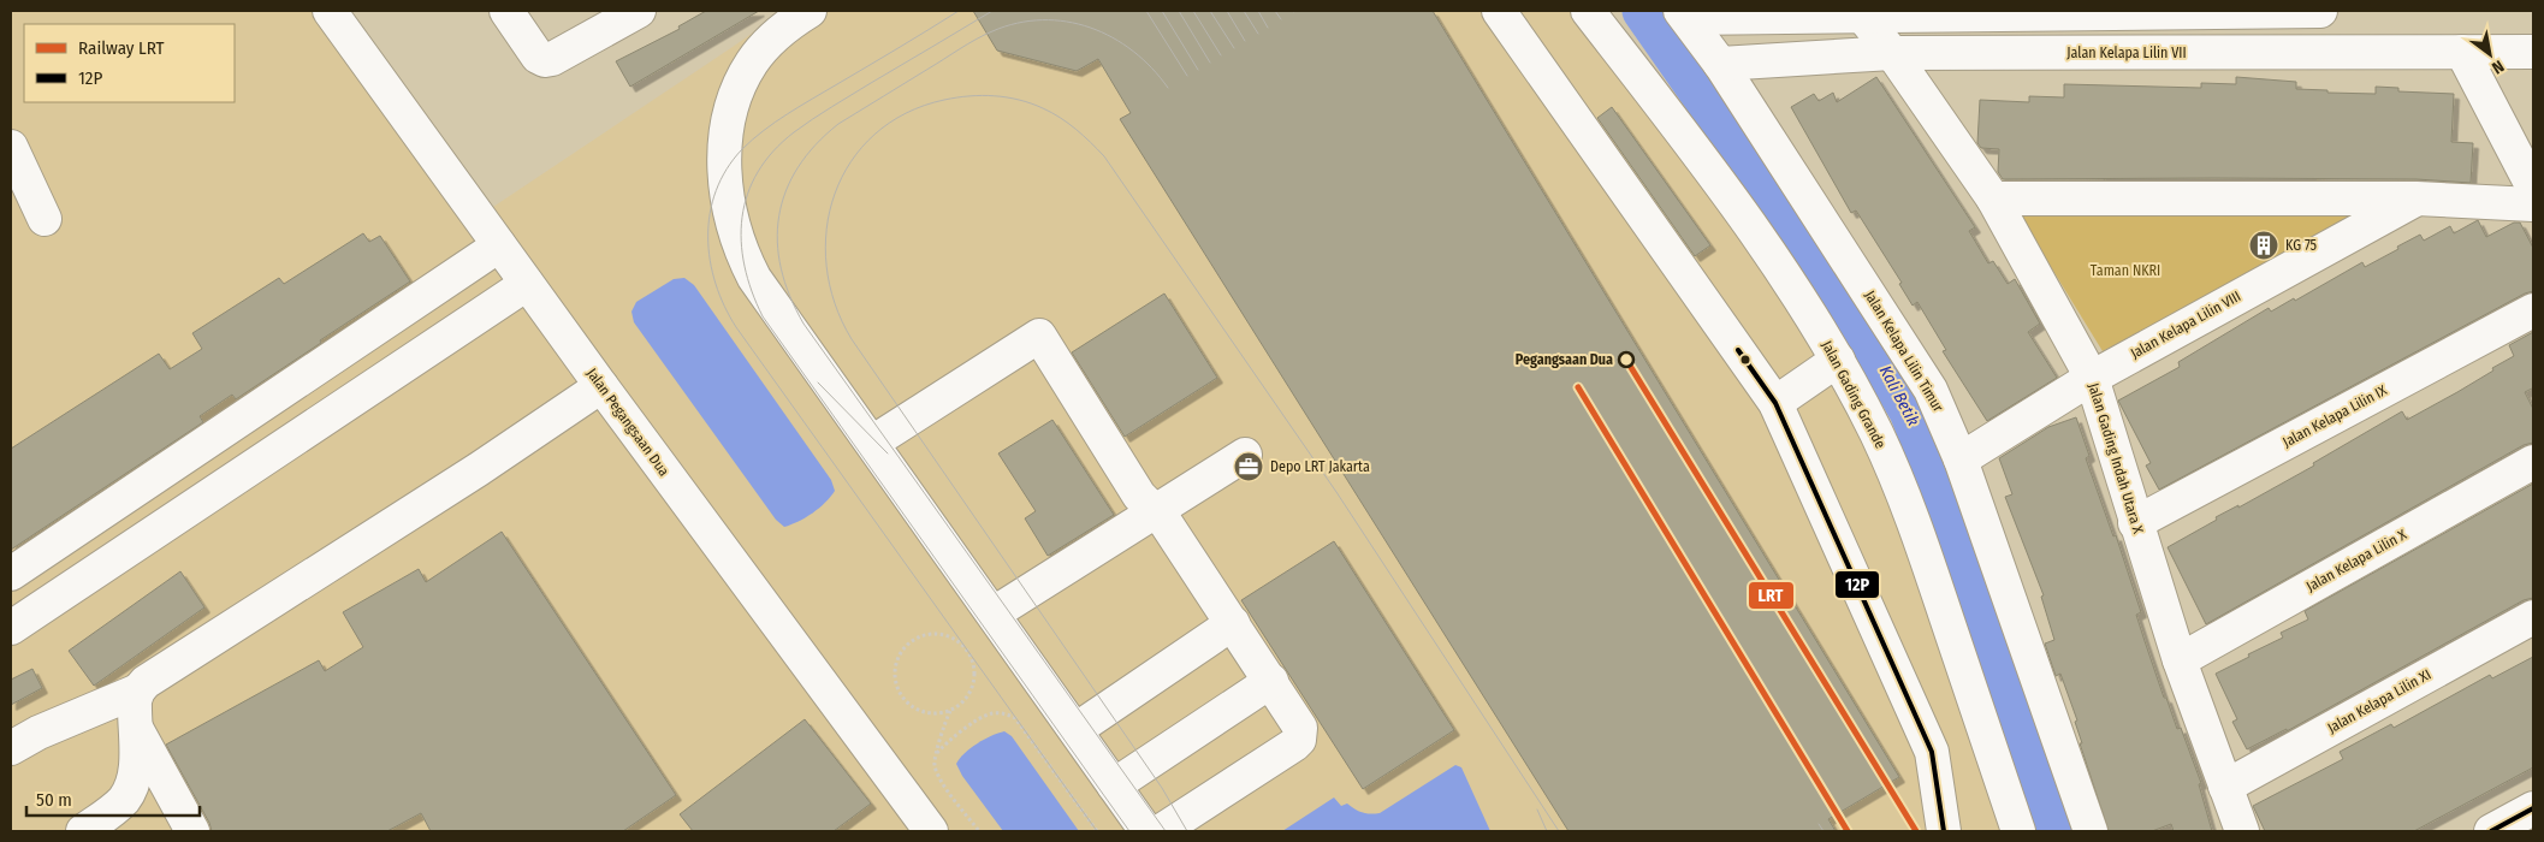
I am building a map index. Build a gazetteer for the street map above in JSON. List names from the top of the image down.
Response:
{
  "streets": {
    "street": [
      "Jalan Kelapa Lilin VII",
      "Jalan Kelapa Lilin VIII",
      "Jalan Kelapa Lilin Timur",
      "Jalan Gading Grande",
      "Jalan Kelapa Lilin IX",
      "Jalan Pegangsaan Dua",
      "Jalan Gading Indah Utara X",
      "Jalan Kelapa Lilin X",
      "Jalan Kelapa Lilin XI"
    ]
  },
  "crossings": [
    ["Jalan Kelapa Lilin VII", "Jalan Kelapa Lilin Timur"],
    ["Jalan Kelapa Lilin VII", "Jalan Gading Indah Utara X"],
    ["Jalan Kelapa Lilin VIII", "Jalan Kelapa Lilin Timur"],
    ["Jalan Kelapa Lilin VIII", "Jalan Gading Indah Utara X"],
    ["Jalan Kelapa Lilin IX", "Jalan Gading Indah Utara X"],
    ["Jalan Gading Indah Utara X", "Jalan Kelapa Lilin X"],
    ["Jalan Gading Indah Utara X", "Jalan Kelapa Lilin XI"]
  ],
  "water": ["Kali Betik"],
  "parks": ["Taman NKRI"],
  "places": {
    "building": ["KG 75"],
    "other": ["Pegangsaan Dua"],
    "office": ["Depo LRT Jakarta"]
  },
  "lines": ["transit line 12P", "rail line LRT"],
  "legend": ["Railway LRT", "12P"],
  "scale_bar": "50 m",
  "north": "bottom right"
}
